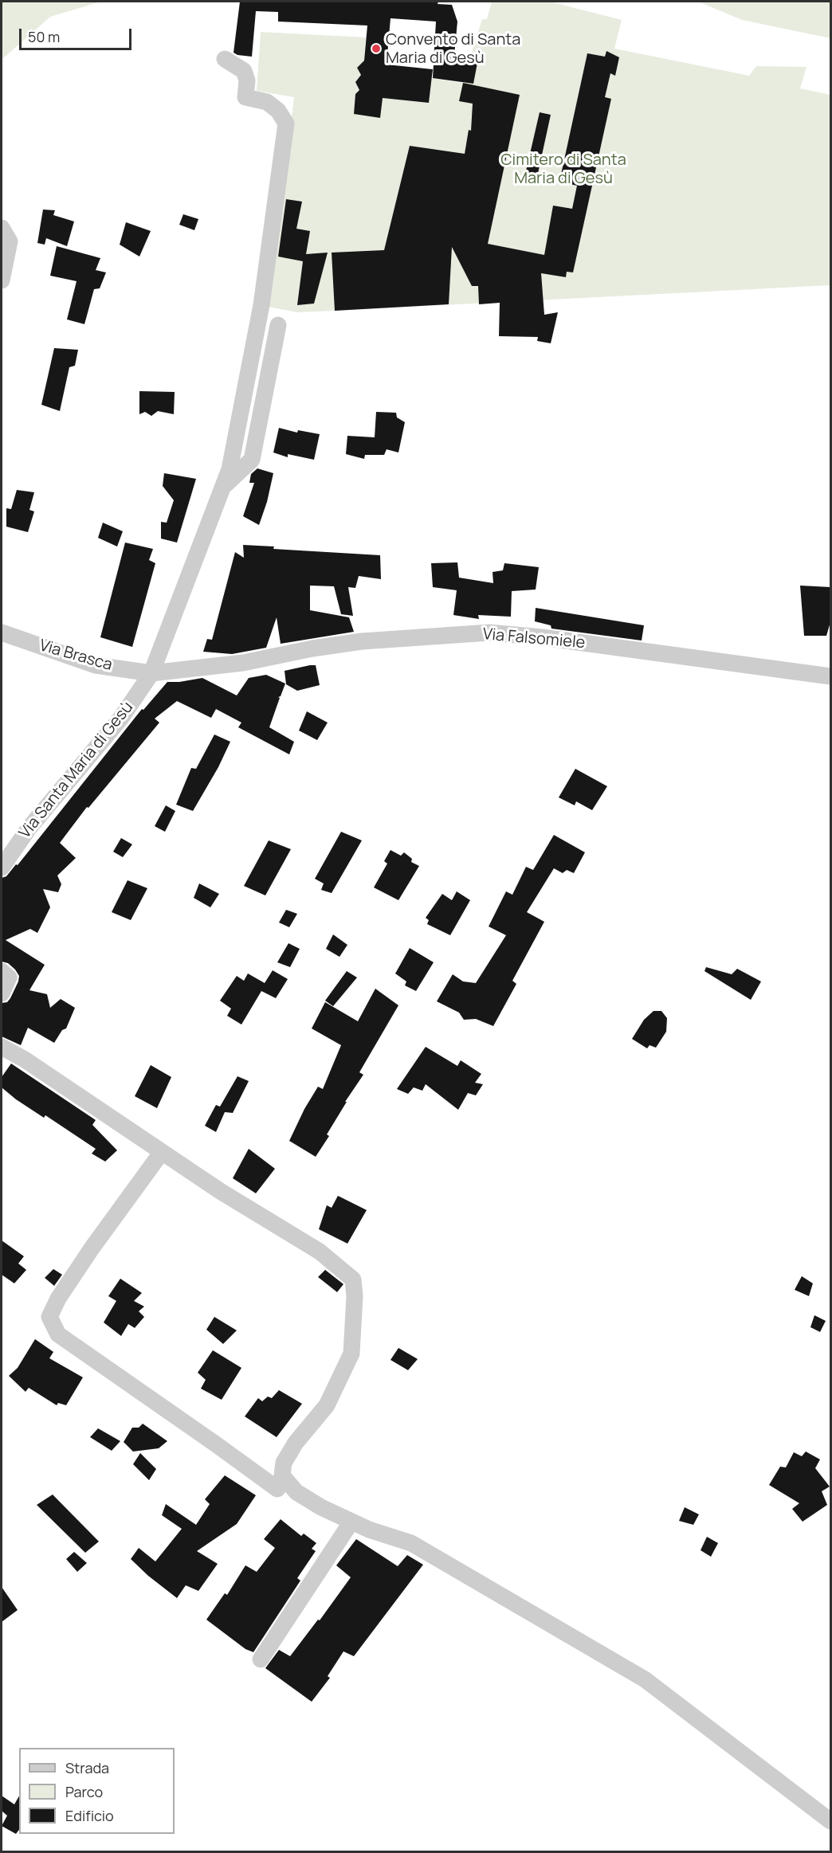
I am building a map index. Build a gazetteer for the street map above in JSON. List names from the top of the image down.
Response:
{
  "streets": {
    "street": ["Via Falsomiele", "Via Brasca", "Via Santa Maria di Gesù"]
  },
  "crossings": [
    ["Via Falsomiele", "Via Brasca"],
    ["Via Falsomiele", "Via Santa Maria di Gesù"],
    ["Via Brasca", "Via Santa Maria di Gesù"]
  ],
  "parks": ["Cimitero di Santa Maria di Gesù"],
  "places": ["Convento di Santa Maria di Gesù"],
  "legend": ["Strada", "Parco", "Edificio"],
  "scale_bar": "50 m"
}
